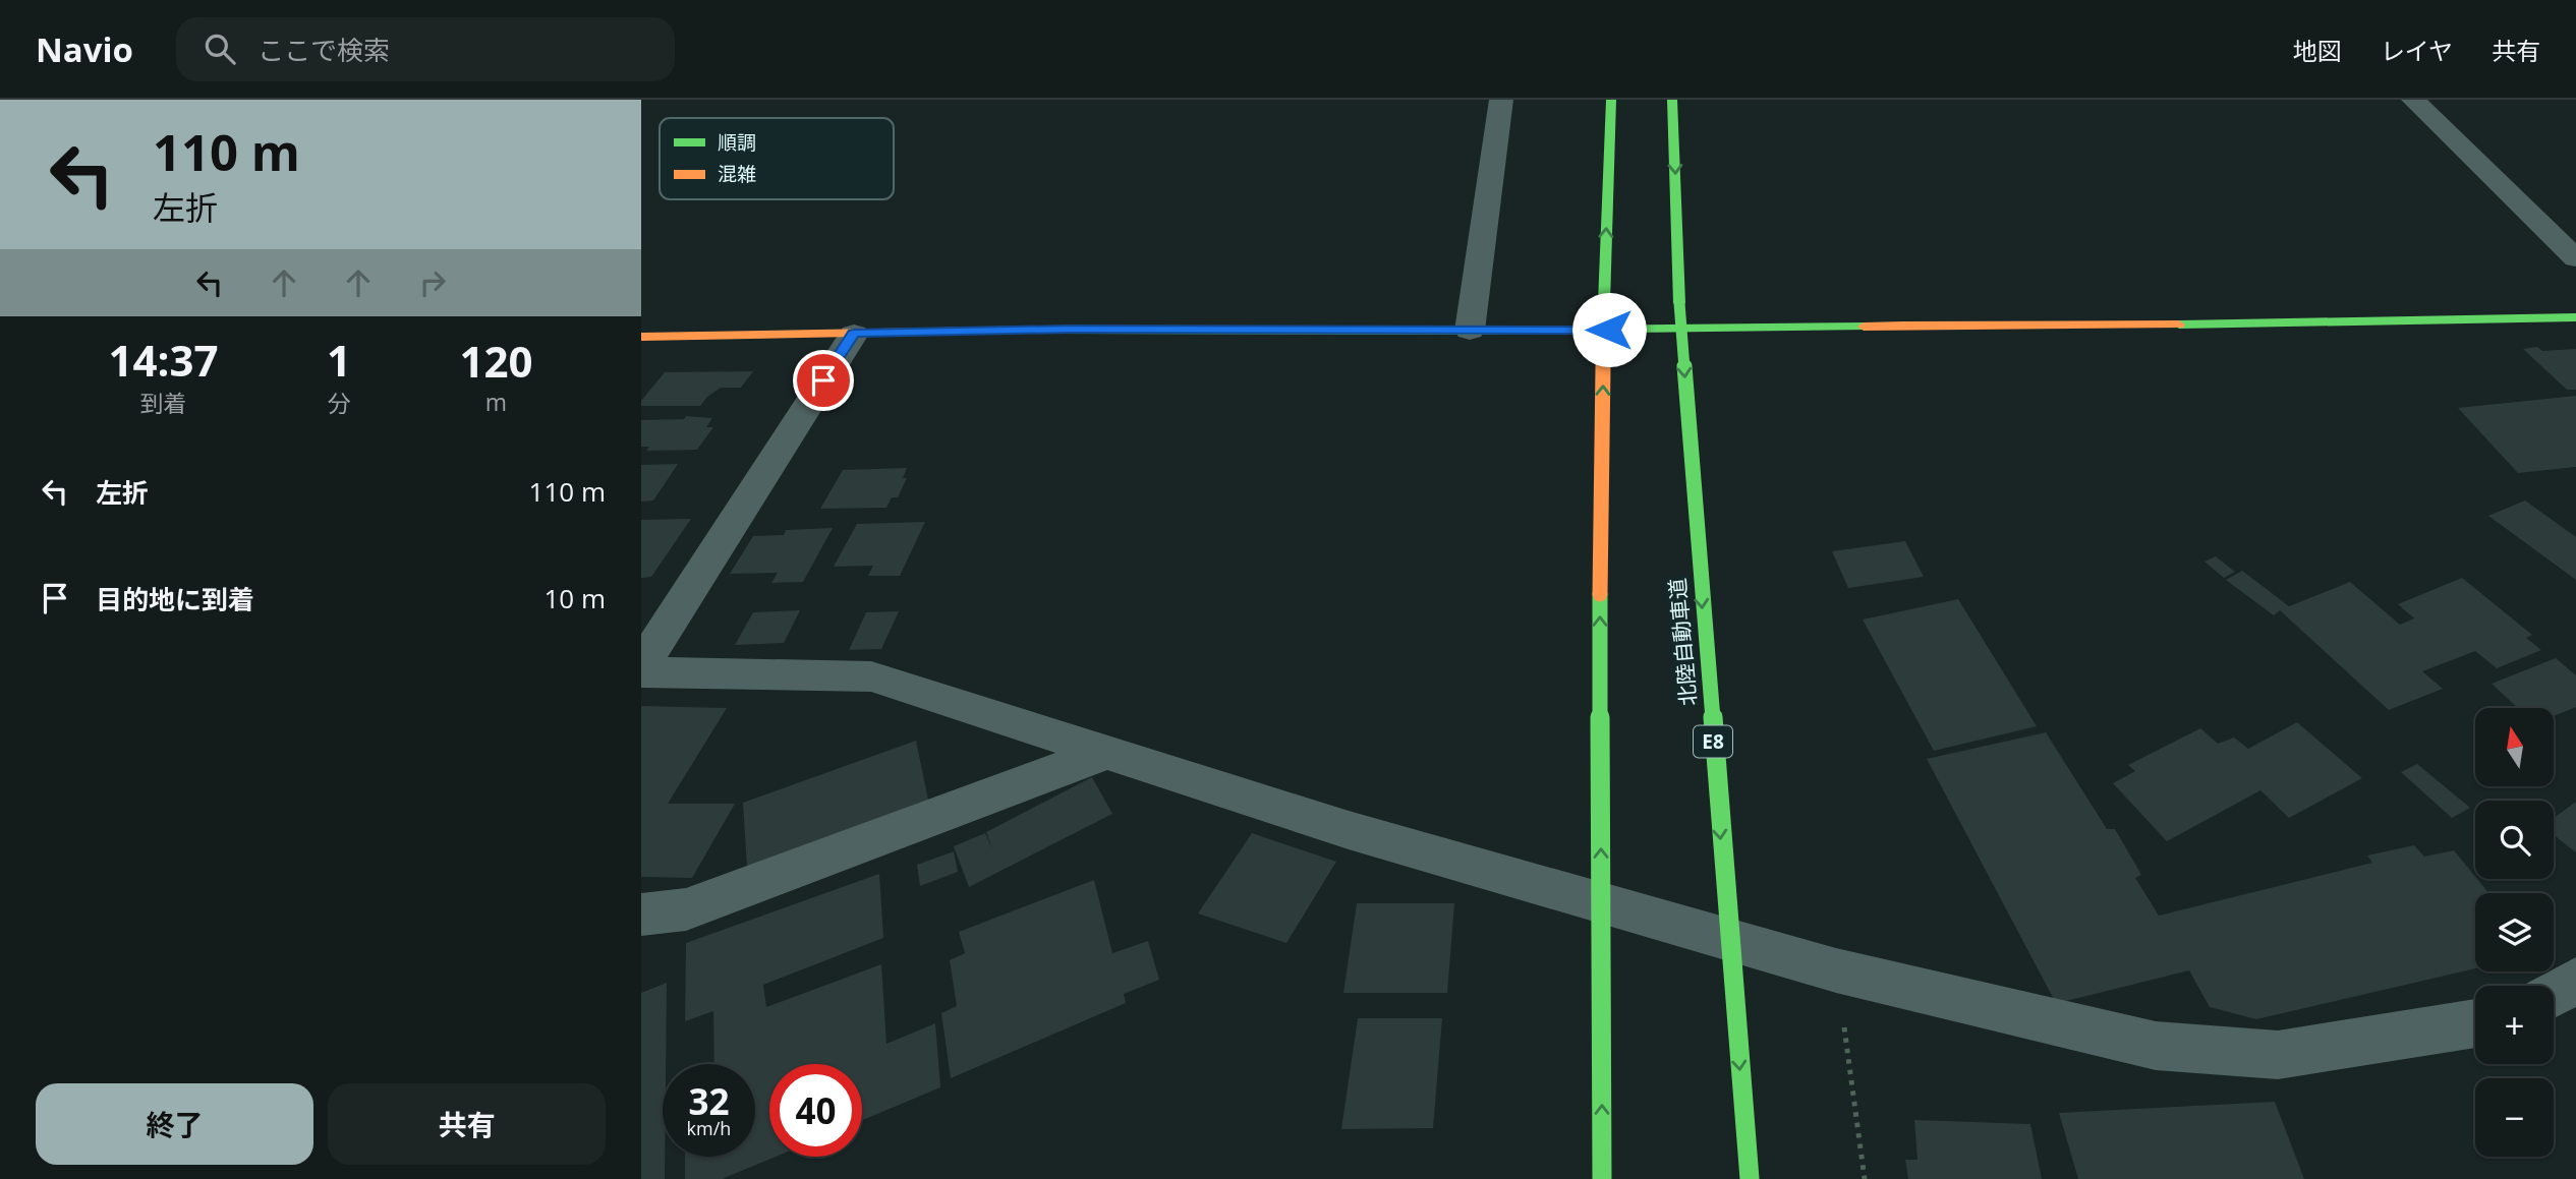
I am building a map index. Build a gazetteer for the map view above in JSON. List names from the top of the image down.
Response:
{
  "streets": {
    "main road": ["北陸自動車道", "E8"]
  },
  "legend": ["順調", "混雑"],
  "north": "top",
  "page": {
    "header": "Navio",
    "search": "ここで検索",
    "nav": ["地図", "レイヤ", "共有"],
    "turn": ["110 m", "左折"],
    "eta": [
      "14:37",
      "到着",
      "1",
      "分",
      "120",
      "m"
    ],
    "list": [
      {
        "name": "左折",
        "value": "110 m"
      },
      {
        "name": "目的地に到着",
        "value": "10 m"
      }
    ],
    "map_buttons": ["+", "−"],
    "speed": "32 km/h",
    "limit": "40",
    "buttons": ["終了", "共有"]
  }
}
